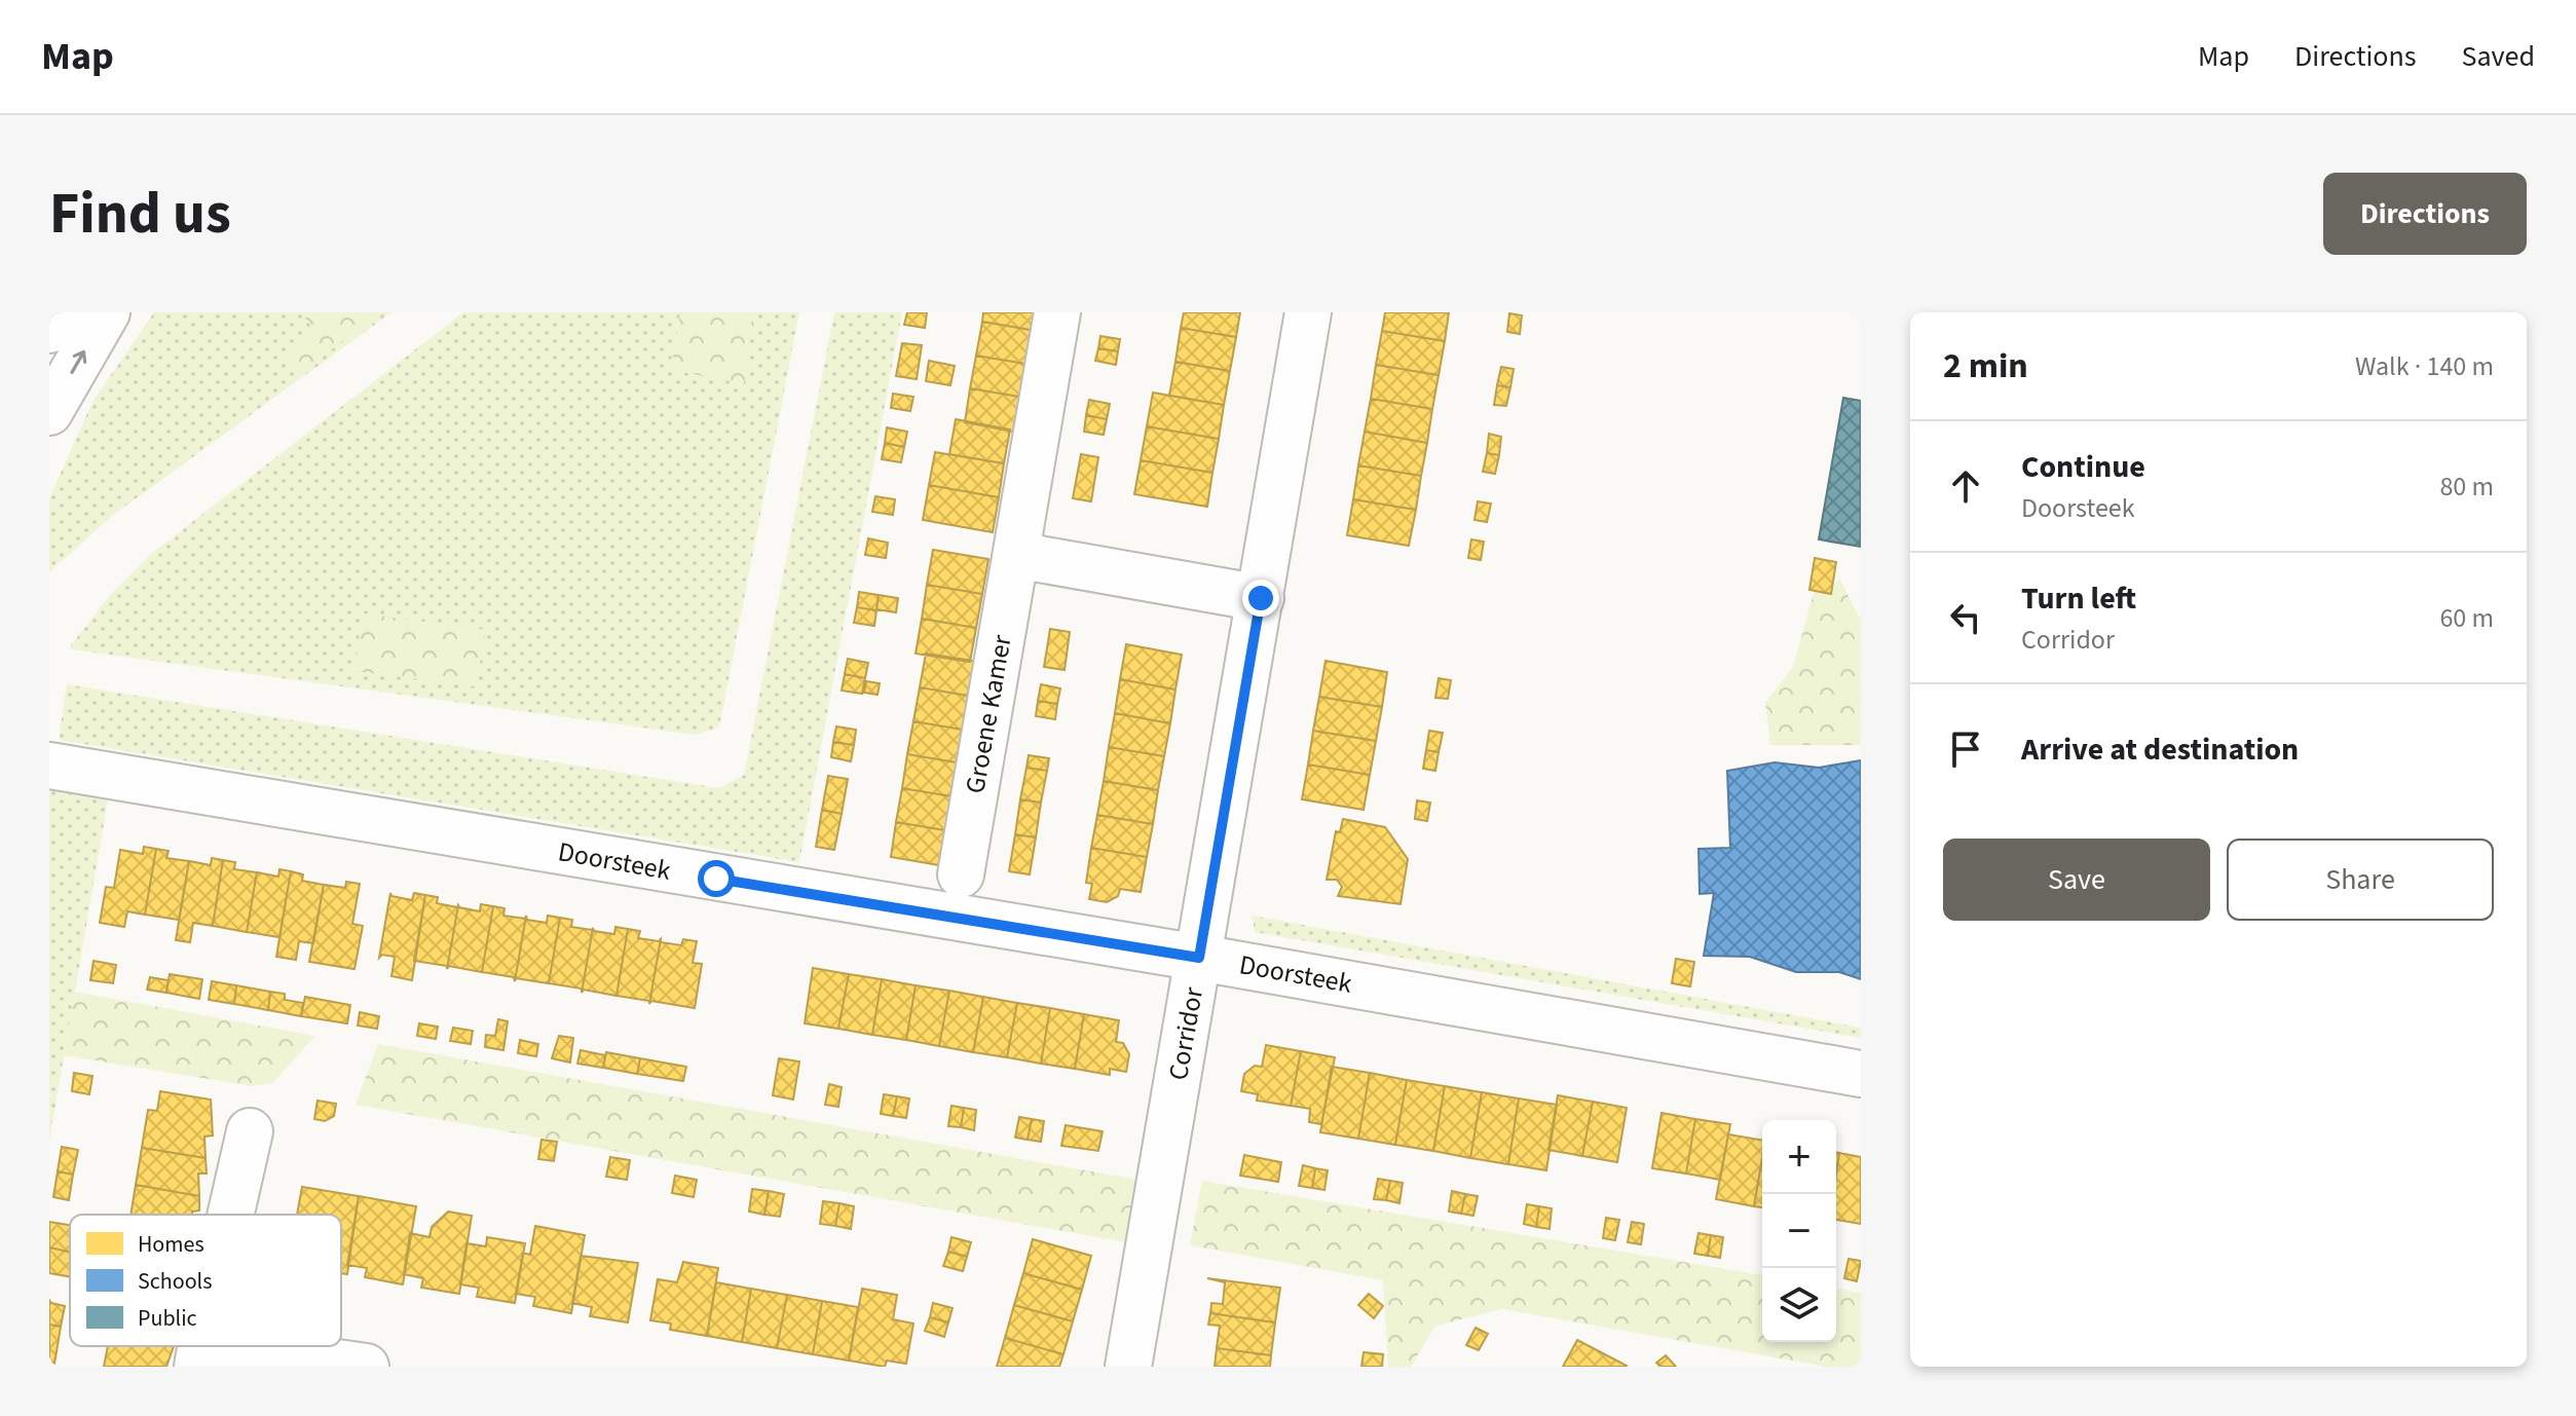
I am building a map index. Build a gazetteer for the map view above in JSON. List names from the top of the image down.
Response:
{
  "streets": {
    "street": ["Groene Kamer", "Doorsteek", "Corridor"]
  },
  "crossings": [
    ["Doorsteek", "Corridor"]
  ],
  "legend": ["Homes", "Schools", "Public"],
  "page": {
    "header": "Map",
    "nav": ["Map", "Directions", "Saved"],
    "buttons": [
      "Directions",
      ["Save", "Share"]
    ],
    "title": "Find us",
    "heading": ["2 min", "Walk · 140 m"],
    "list": [
      ["Continue", "Doorsteek", "80 m"],
      ["Turn left", "Corridor", "60 m"],
      "Arrive at destination"
    ],
    "map_buttons": ["+", "−"]
  }
}
